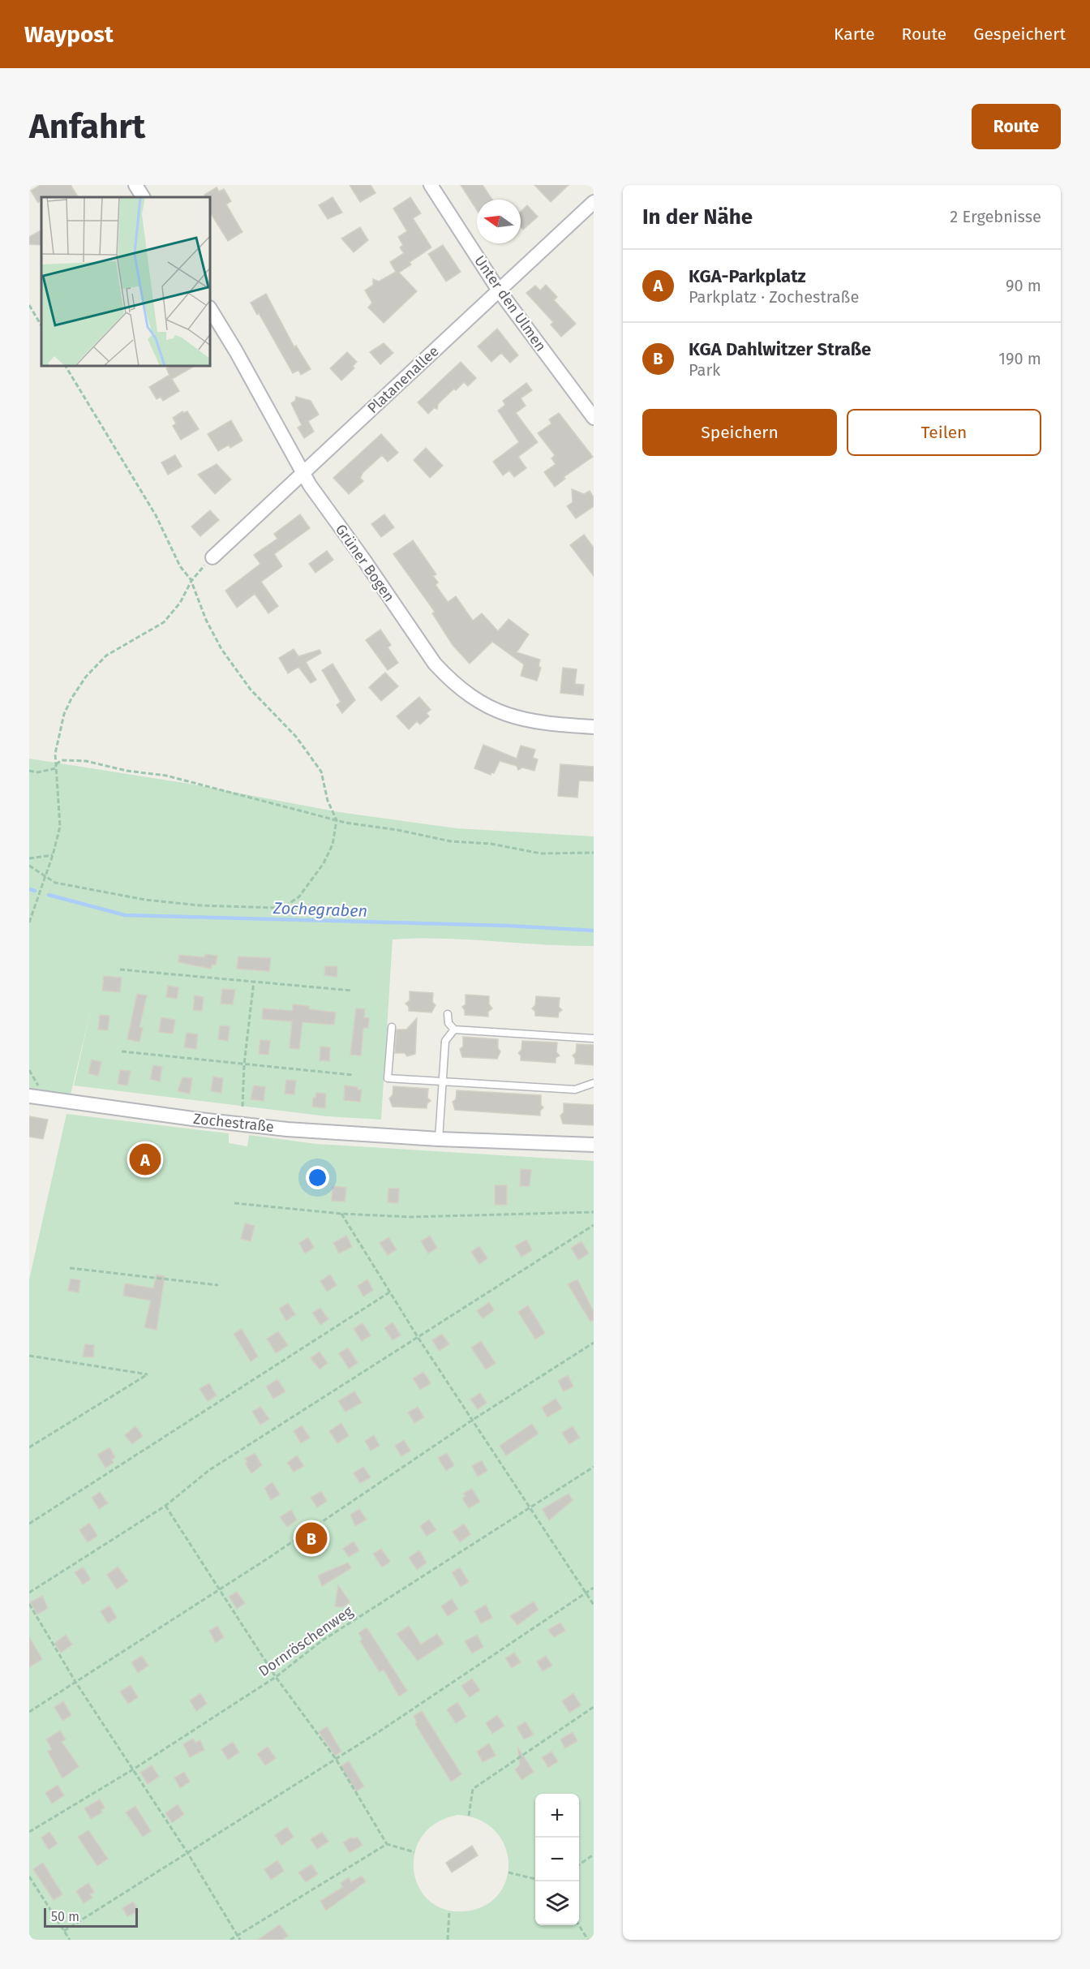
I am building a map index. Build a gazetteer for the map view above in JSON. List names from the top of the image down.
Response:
{
  "streets": {
    "street": [
      "Unter den Ulmen",
      "Platanenallee",
      "Grüner Bogen",
      "Zochestraße"
    ],
    "path": ["Dornröschenweg"]
  },
  "crossings": [
    ["Unter den Ulmen", "Platanenallee"],
    ["Platanenallee", "Grüner Bogen"]
  ],
  "water": ["Zochegraben"],
  "scale_bar": "50 m",
  "north": "left",
  "page": {
    "header": "Waypost",
    "nav": ["Karte", "Route", "Gespeichert"],
    "buttons": [
      "Route",
      ["Speichern", "Teilen"]
    ],
    "title": "Anfahrt",
    "heading": ["In der Nähe", "2 Ergebnisse"],
    "list": [
      {
        "mark": "A",
        "name": "KGA-Parkplatz",
        "note": "Parkplatz · Zochestraße",
        "value": "90 m"
      },
      {
        "mark": "B",
        "name": "KGA Dahlwitzer Straße",
        "note": "Park",
        "value": "190 m"
      }
    ],
    "pins": ["A", "B"],
    "map_buttons": ["+", "−"],
    "scale": "50 m"
  }
}
